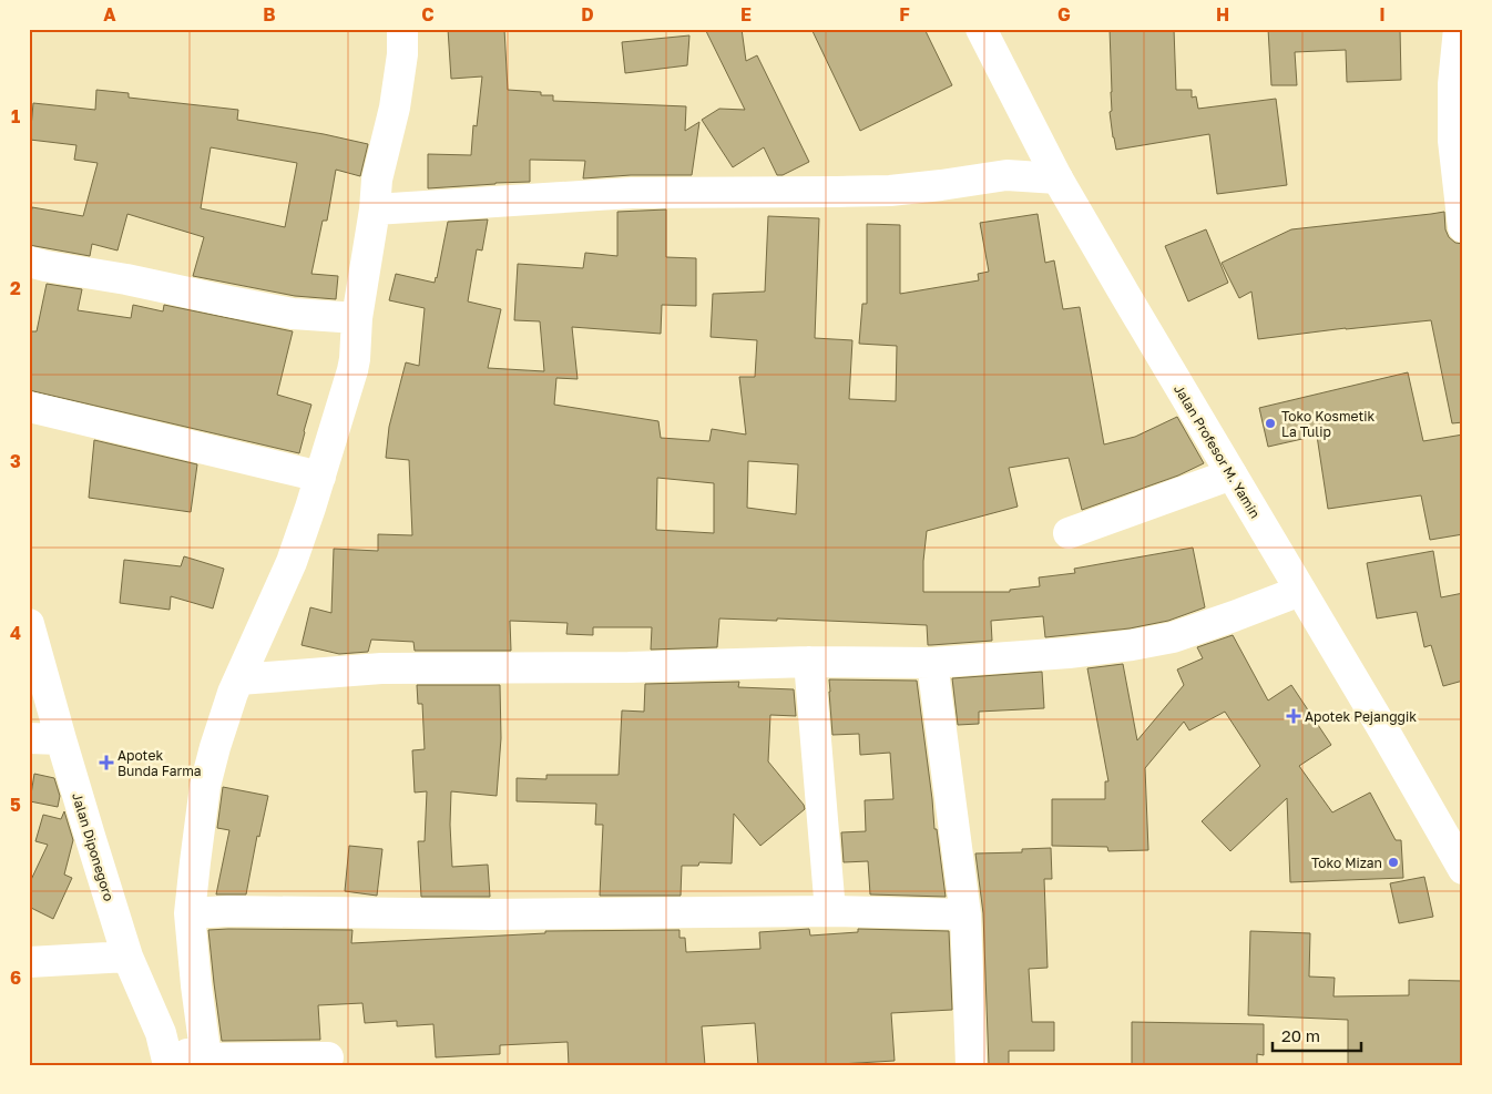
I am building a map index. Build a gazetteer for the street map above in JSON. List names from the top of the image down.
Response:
{
  "streets": {
    "street": ["Jalan Profesor M. Yamin", "Jalan Diponegoro"]
  },
  "places": {
    "other": ["Toko Kosmetik La Tulip", "Toko Mizan"],
    "health": ["Apotek Pejanggik", "Apotek Bunda Farma"]
  },
  "scale_bar": "20 m",
  "grid": {
    "columns": [
      "A",
      "B",
      "C",
      "D",
      "E",
      "F",
      "G",
      "H",
      "I"
    ],
    "rows": [
      "1",
      "2",
      "3",
      "4",
      "5",
      "6"
    ]
  }
}
